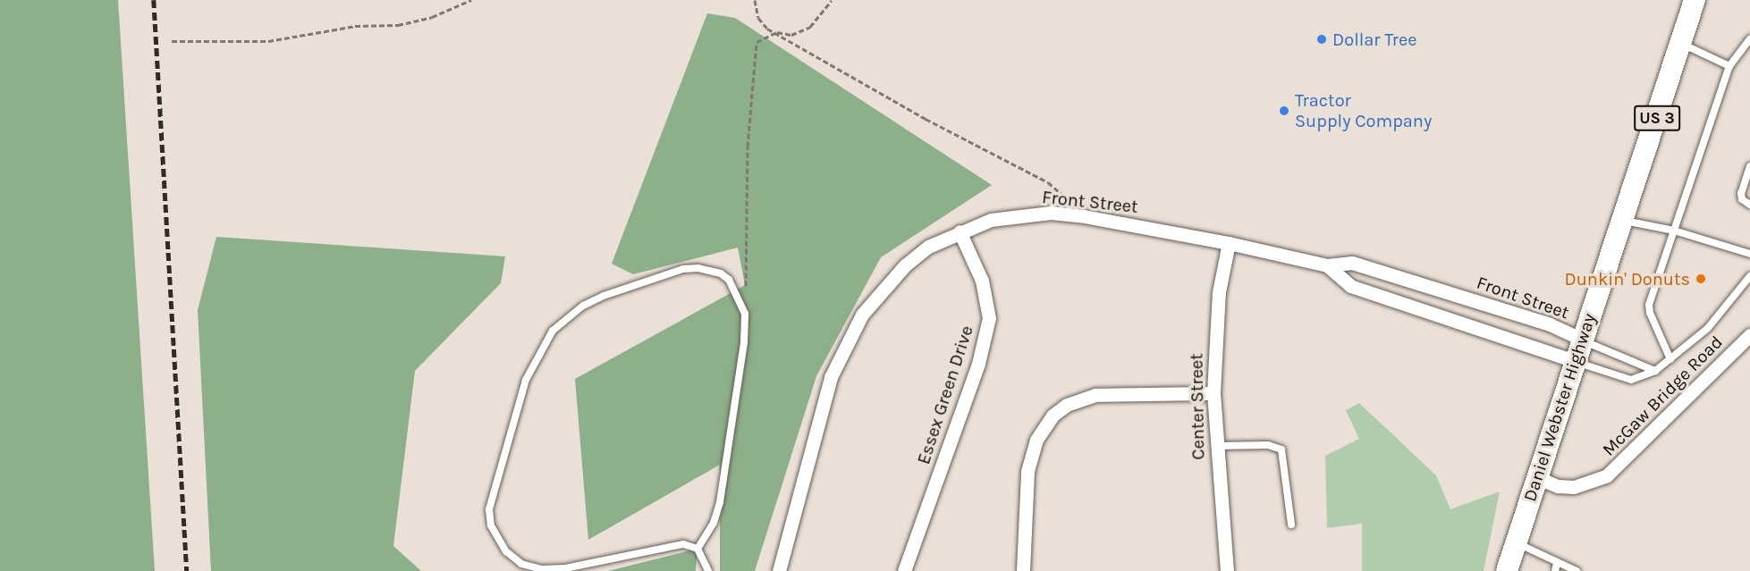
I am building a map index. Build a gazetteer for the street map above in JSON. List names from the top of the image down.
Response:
{
  "streets": {
    "main road": ["US 3", "Daniel Webster Highway"],
    "street": [
      "Front Street",
      "Essex Green Drive",
      "McGaw Bridge Road",
      "Center Street"
    ]
  },
  "crossings": [
    ["Front Street", "Essex Green Drive"],
    ["Front Street", "Center Street"],
    ["Front Street", "Daniel Webster Highway"],
    ["McGaw Bridge Road", "Daniel Webster Highway"]
  ],
  "places": ["Dollar Tree", "Tractor Supply Company", "Dunkin' Donuts"]
}
